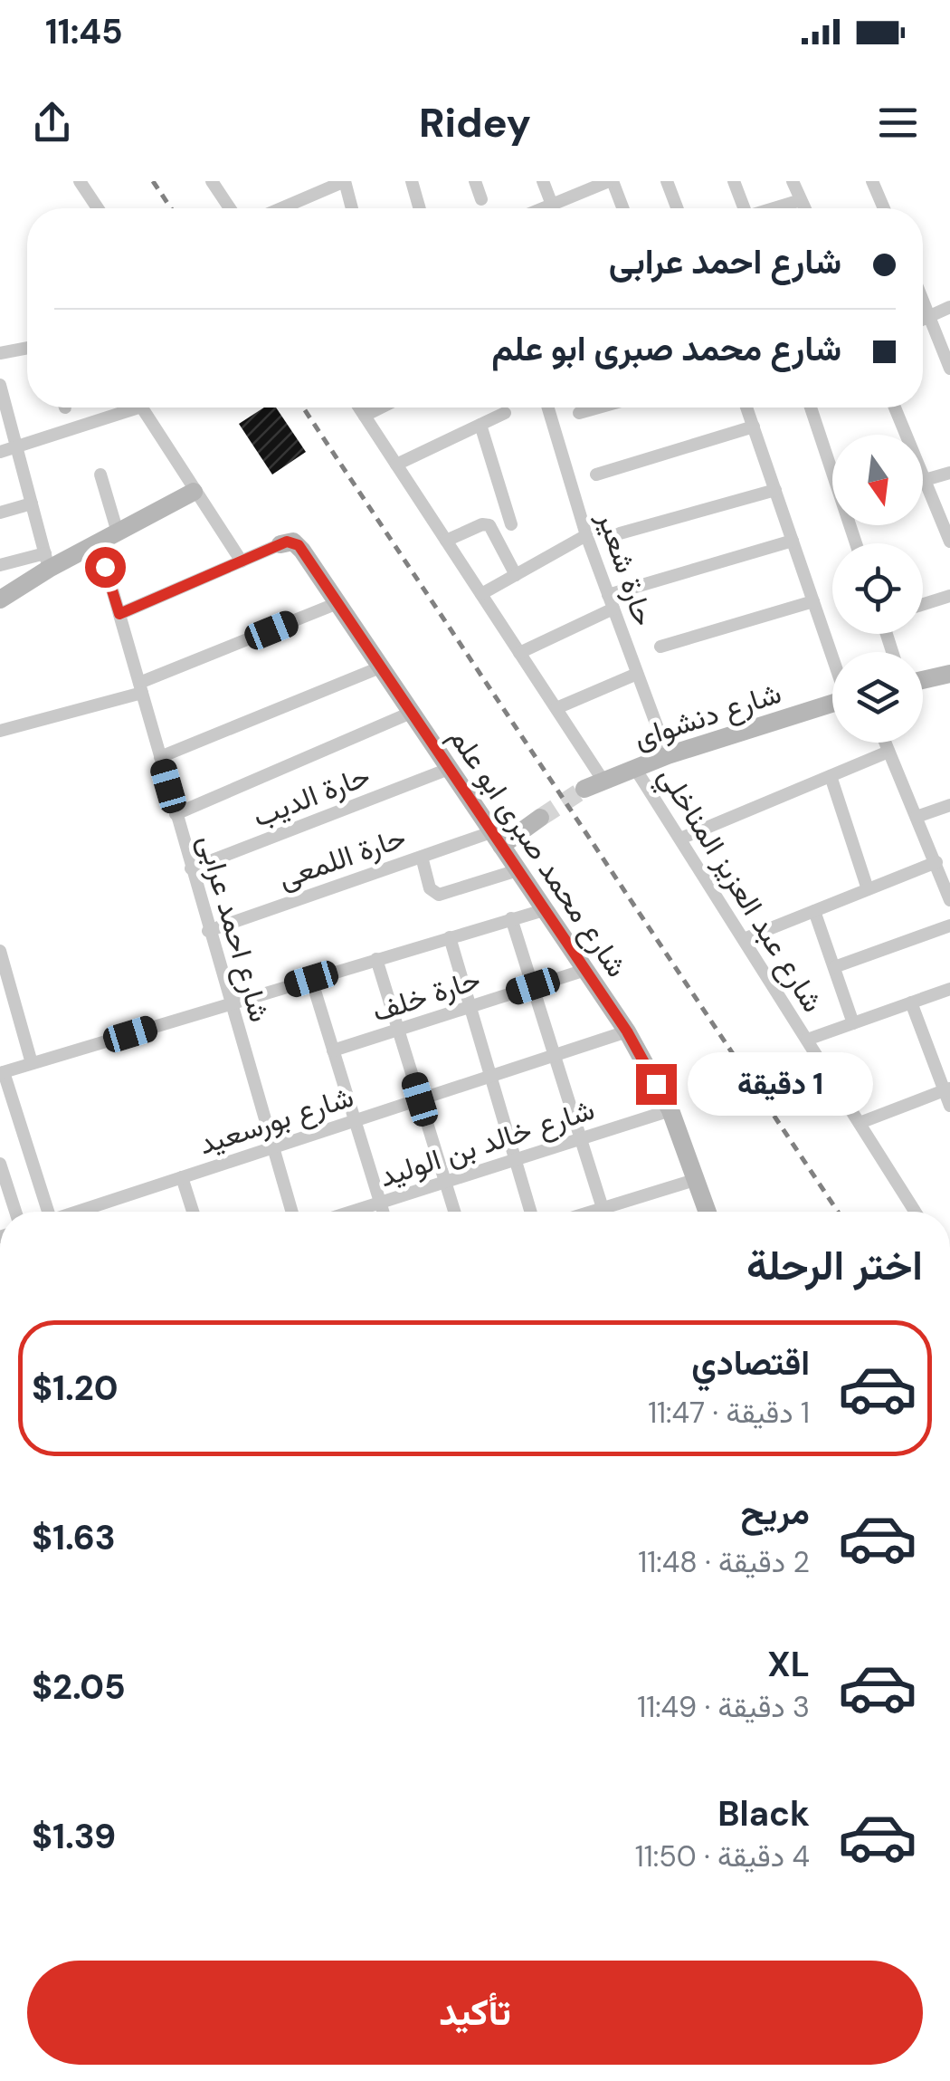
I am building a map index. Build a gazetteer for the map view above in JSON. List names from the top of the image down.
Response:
{
  "streets": {
    "street": [
      "حارة شعير",
      "شارع دنشواى",
      "حارة الديب",
      "شارع محمد صبرى ابو علم",
      "حارة اللمعى",
      "شارع عبد العزيز المناخلي",
      "شارع احمد عرابى",
      "حارة خلف",
      "شارع بورسعيد",
      "شارع خالد بن الوليد"
    ]
  },
  "crossings": [
    ["حارة شعير", "شارع دنشواى"],
    ["شارع دنشواى", "شارع عبد العزيز المناخلي"],
    ["حارة الديب", "شارع محمد صبرى ابو علم"],
    ["حارة الديب", "شارع احمد عرابى"],
    ["شارع محمد صبرى ابو علم", "حارة اللمعى"],
    ["شارع محمد صبرى ابو علم", "حارة خلف"],
    ["شارع محمد صبرى ابو علم", "شارع بورسعيد"],
    ["شارع محمد صبرى ابو علم", "شارع خالد بن الوليد"],
    ["حارة اللمعى", "شارع احمد عرابى"],
    ["شارع احمد عرابى", "شارع بورسعيد"]
  ],
  "north": "bottom",
  "page": {
    "status": "11:45",
    "header": "Ridey",
    "banner": ["شارع احمد عرابى", "شارع محمد صبرى ابو علم"],
    "bubble": "1 دقيقة",
    "heading": "اختر الرحلة",
    "list": [
      {
        "name": "اقتصادي",
        "note": "1 دقيقة · 11:47",
        "value": "$1.20"
      },
      {
        "name": "مريح",
        "note": "2 دقيقة · 11:48",
        "value": "$1.63"
      },
      {
        "name": "XL",
        "note": "3 دقيقة · 11:49",
        "value": "$2.05"
      },
      {
        "name": "Black",
        "note": "4 دقيقة · 11:50",
        "value": "$1.39"
      }
    ],
    "buttons": "تأكيد"
  }
}
